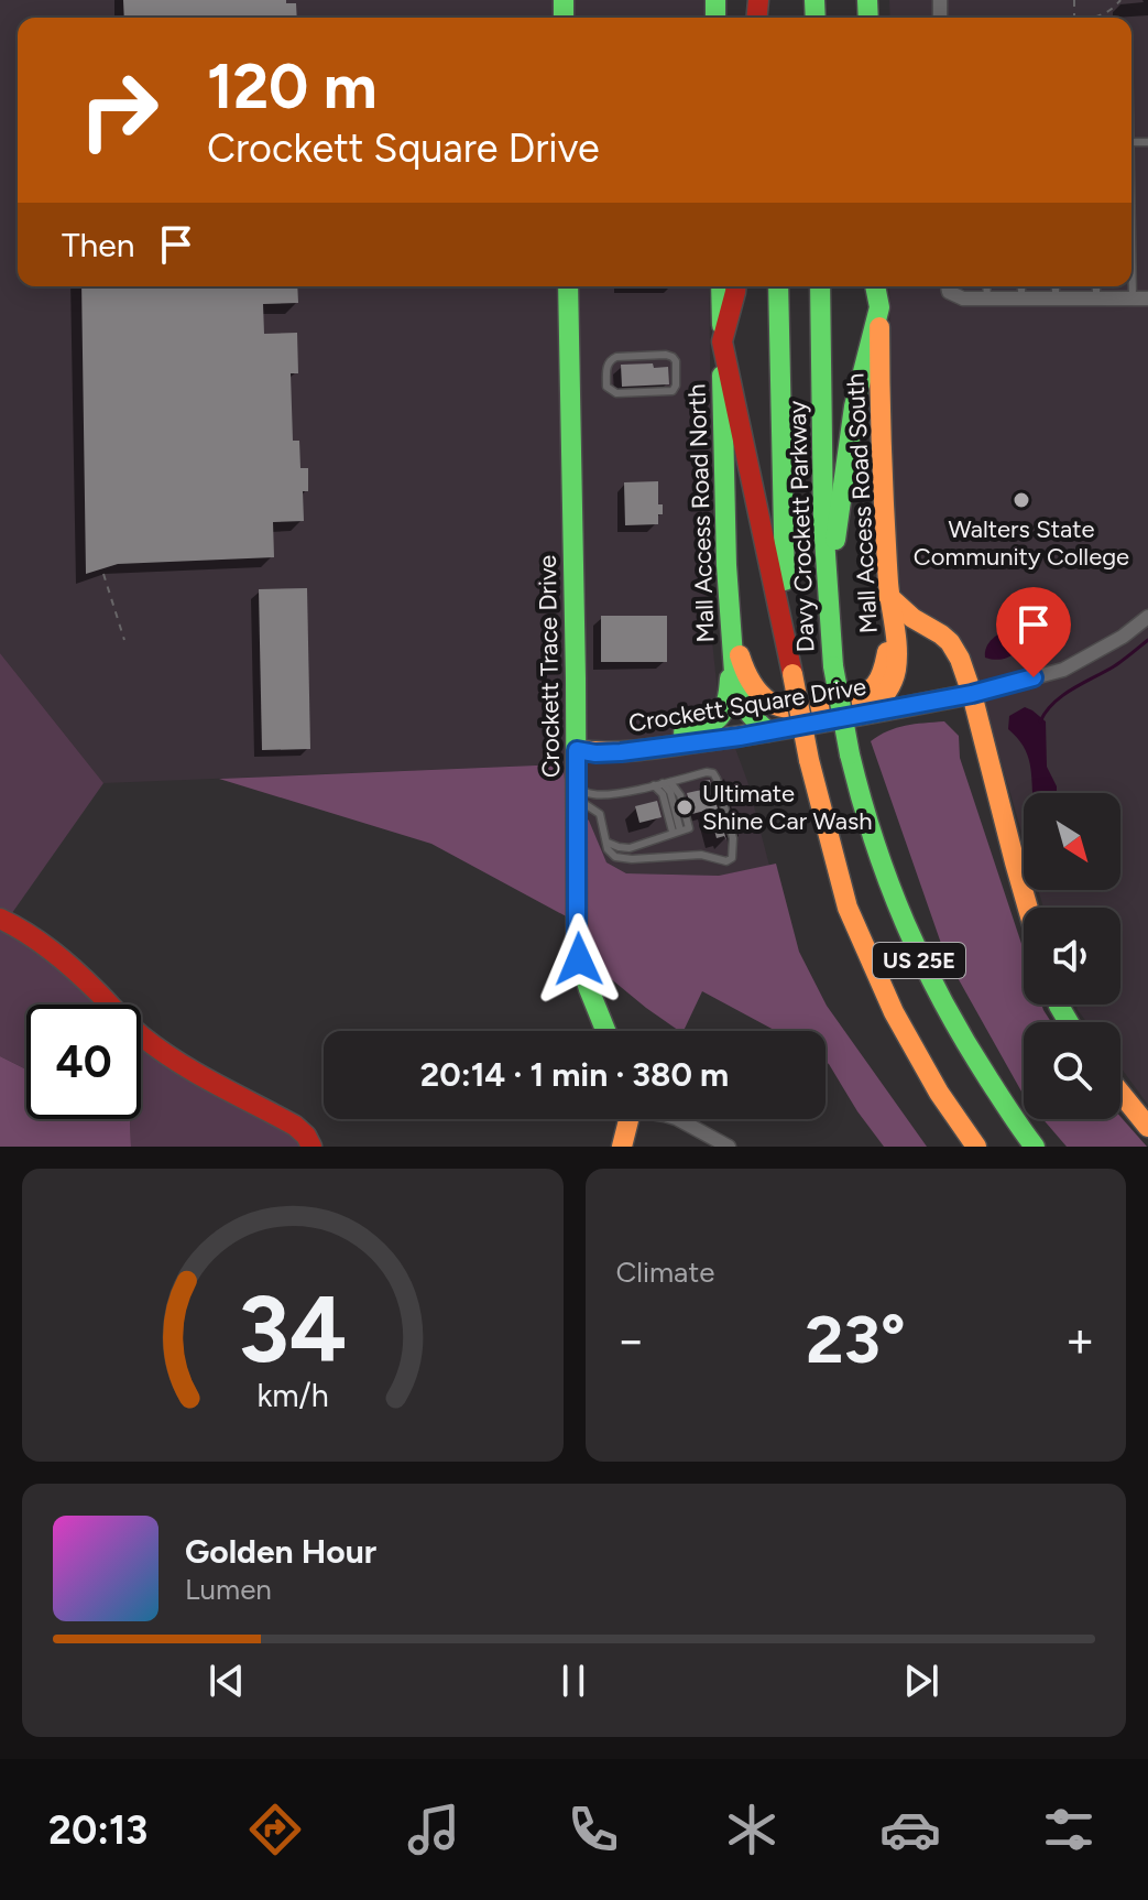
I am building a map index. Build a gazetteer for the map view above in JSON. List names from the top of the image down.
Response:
{
  "streets": {
    "main road": [
      "Mall Access Road South",
      "Mall Access Road North",
      "Davy Crockett Parkway",
      "Crockett Trace Drive",
      "Crockett Square Drive",
      "US 25E"
    ]
  },
  "crossings": [
    ["Mall Access Road South", "Crockett Square Drive"],
    ["Mall Access Road North", "Crockett Square Drive"],
    ["Crockett Trace Drive", "Crockett Square Drive"]
  ],
  "places": ["Walters State Community College", "Ultimate Shine Car Wash"],
  "north": "bottom right",
  "page": {
    "turn": ["120 m", "Crockett Square Drive"],
    "then": "Then",
    "limit": "40",
    "trip": "20:14 · 1 min · 380 m",
    "tile": "Climate",
    "heat": ["−", "23°", "+"],
    "song": ["Golden Hour", "Lumen"],
    "tabs": "20:13",
    "gauge": ["34", "km/h"]
  }
}
